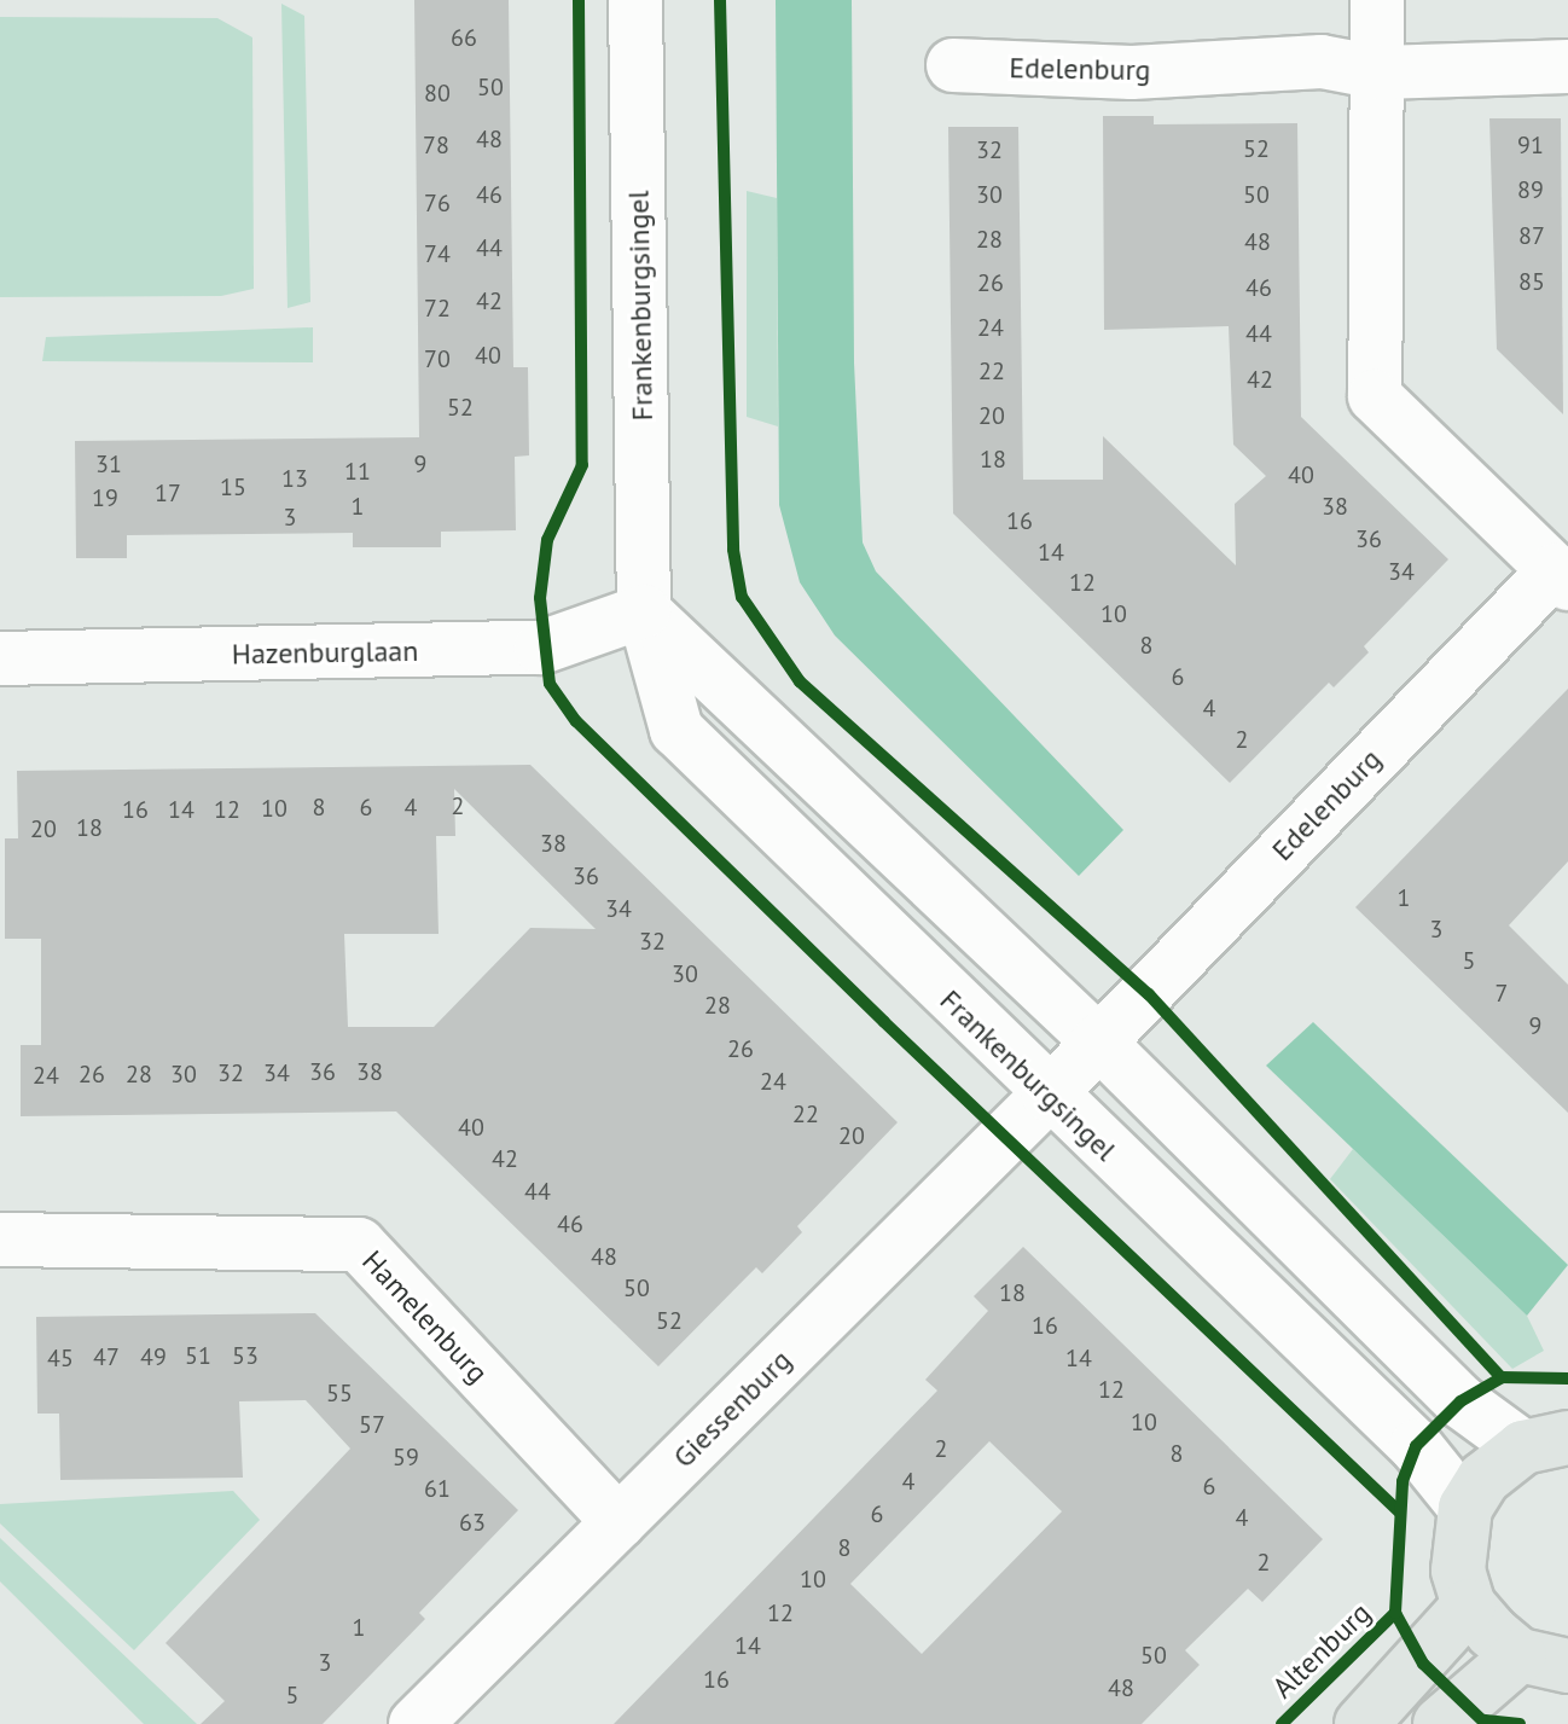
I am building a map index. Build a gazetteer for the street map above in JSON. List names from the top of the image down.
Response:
{
  "streets": {
    "street": [
      "Edelenburg",
      "Frankenburgsingel",
      "Hazenburglaan",
      "Hamelenburg",
      "Giessenburg"
    ],
    "cycle path": ["Altenburg"]
  },
  "crossings": [
    ["Edelenburg", "Frankenburgsingel"],
    ["Edelenburg", "Giessenburg"],
    ["Frankenburgsingel", "Hazenburglaan"],
    ["Frankenburgsingel", "Giessenburg"],
    ["Hamelenburg", "Giessenburg"]
  ],
  "house_numbers": [
    "66",
    "50",
    "80",
    "48",
    "78",
    "91",
    "52",
    "32",
    "89",
    "46",
    "30",
    "50",
    "76",
    "87",
    "28",
    "48",
    "44",
    "74",
    "85",
    "26",
    "46",
    "42",
    "72",
    "24",
    "44",
    "40",
    "70",
    "22",
    "42",
    "52",
    "20",
    "18",
    "31",
    "9",
    "11",
    "40",
    "13",
    "15",
    "17",
    "19",
    "1",
    "38",
    "3",
    "16",
    "36",
    "14",
    "34",
    "12",
    "10",
    "8",
    "6",
    "4",
    "2",
    "2",
    "8",
    "6",
    "4",
    "10",
    "16",
    "14",
    "12",
    "18",
    "20",
    "38",
    "36",
    "1",
    "34",
    "3",
    "32",
    "5",
    "30",
    "7",
    "28",
    "9",
    "26",
    "36",
    "38",
    "32",
    "34",
    "26",
    "28",
    "30",
    "24",
    "24",
    "22",
    "40",
    "20",
    "42",
    "44",
    "46",
    "48",
    "50",
    "18",
    "52",
    "16",
    "51",
    "53",
    "47",
    "49",
    "45",
    "14",
    "12",
    "55",
    "10",
    "57",
    "2",
    "8",
    "59",
    "4",
    "6",
    "61",
    "6",
    "4",
    "63",
    "8",
    "2",
    "10",
    "12",
    "1",
    "14",
    "50",
    "3",
    "16",
    "48",
    "5"
  ]
}
